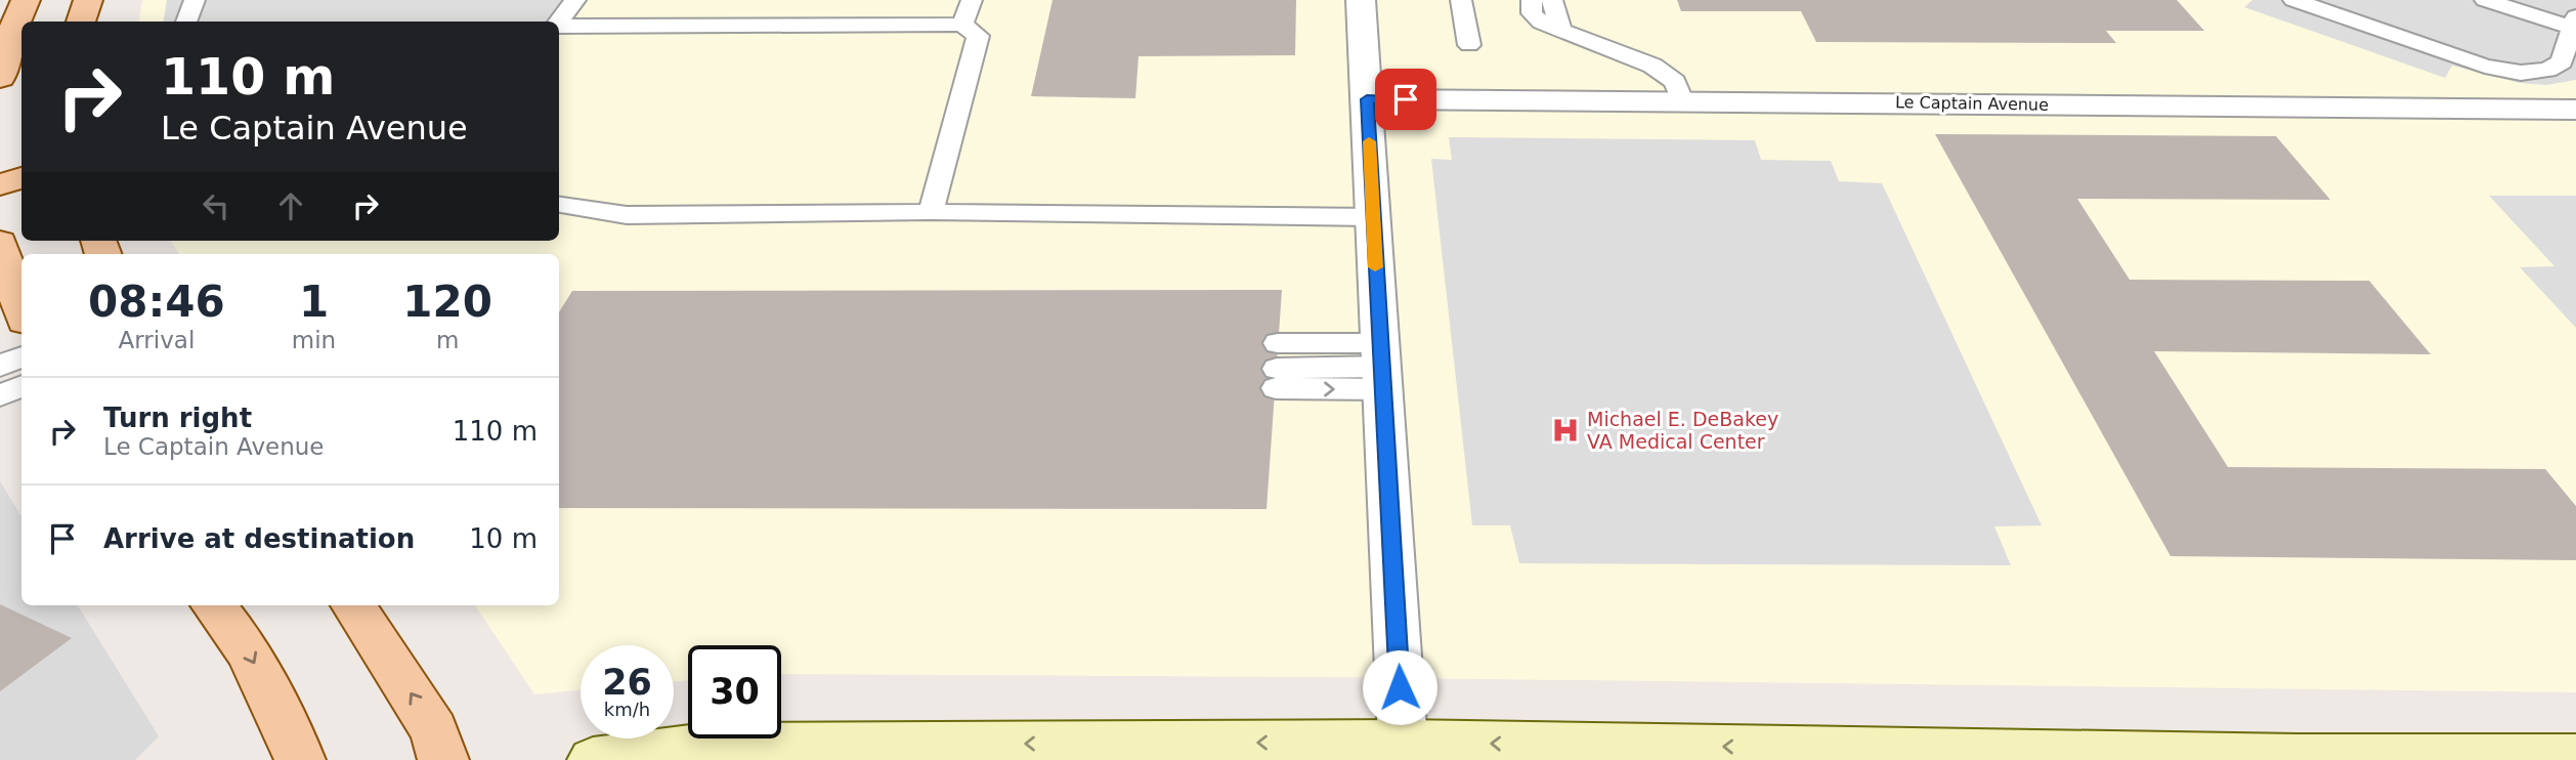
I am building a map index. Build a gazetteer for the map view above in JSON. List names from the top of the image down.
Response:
{
  "streets": {
    "street": ["Le Captain Avenue"]
  },
  "places": {
    "hospital": ["Michael E. DeBakey VA Medical Center"]
  },
  "page": {
    "turn": ["110 m", "Le Captain Avenue"],
    "eta": [
      "08:46",
      "Arrival",
      "1",
      "min",
      "120",
      "m"
    ],
    "list": [
      {
        "name": "Turn right",
        "note": "Le Captain Avenue",
        "value": "110 m"
      },
      {
        "name": "Arrive at destination",
        "value": "10 m"
      }
    ],
    "speed": "26 km/h",
    "limit": "30"
  }
}
